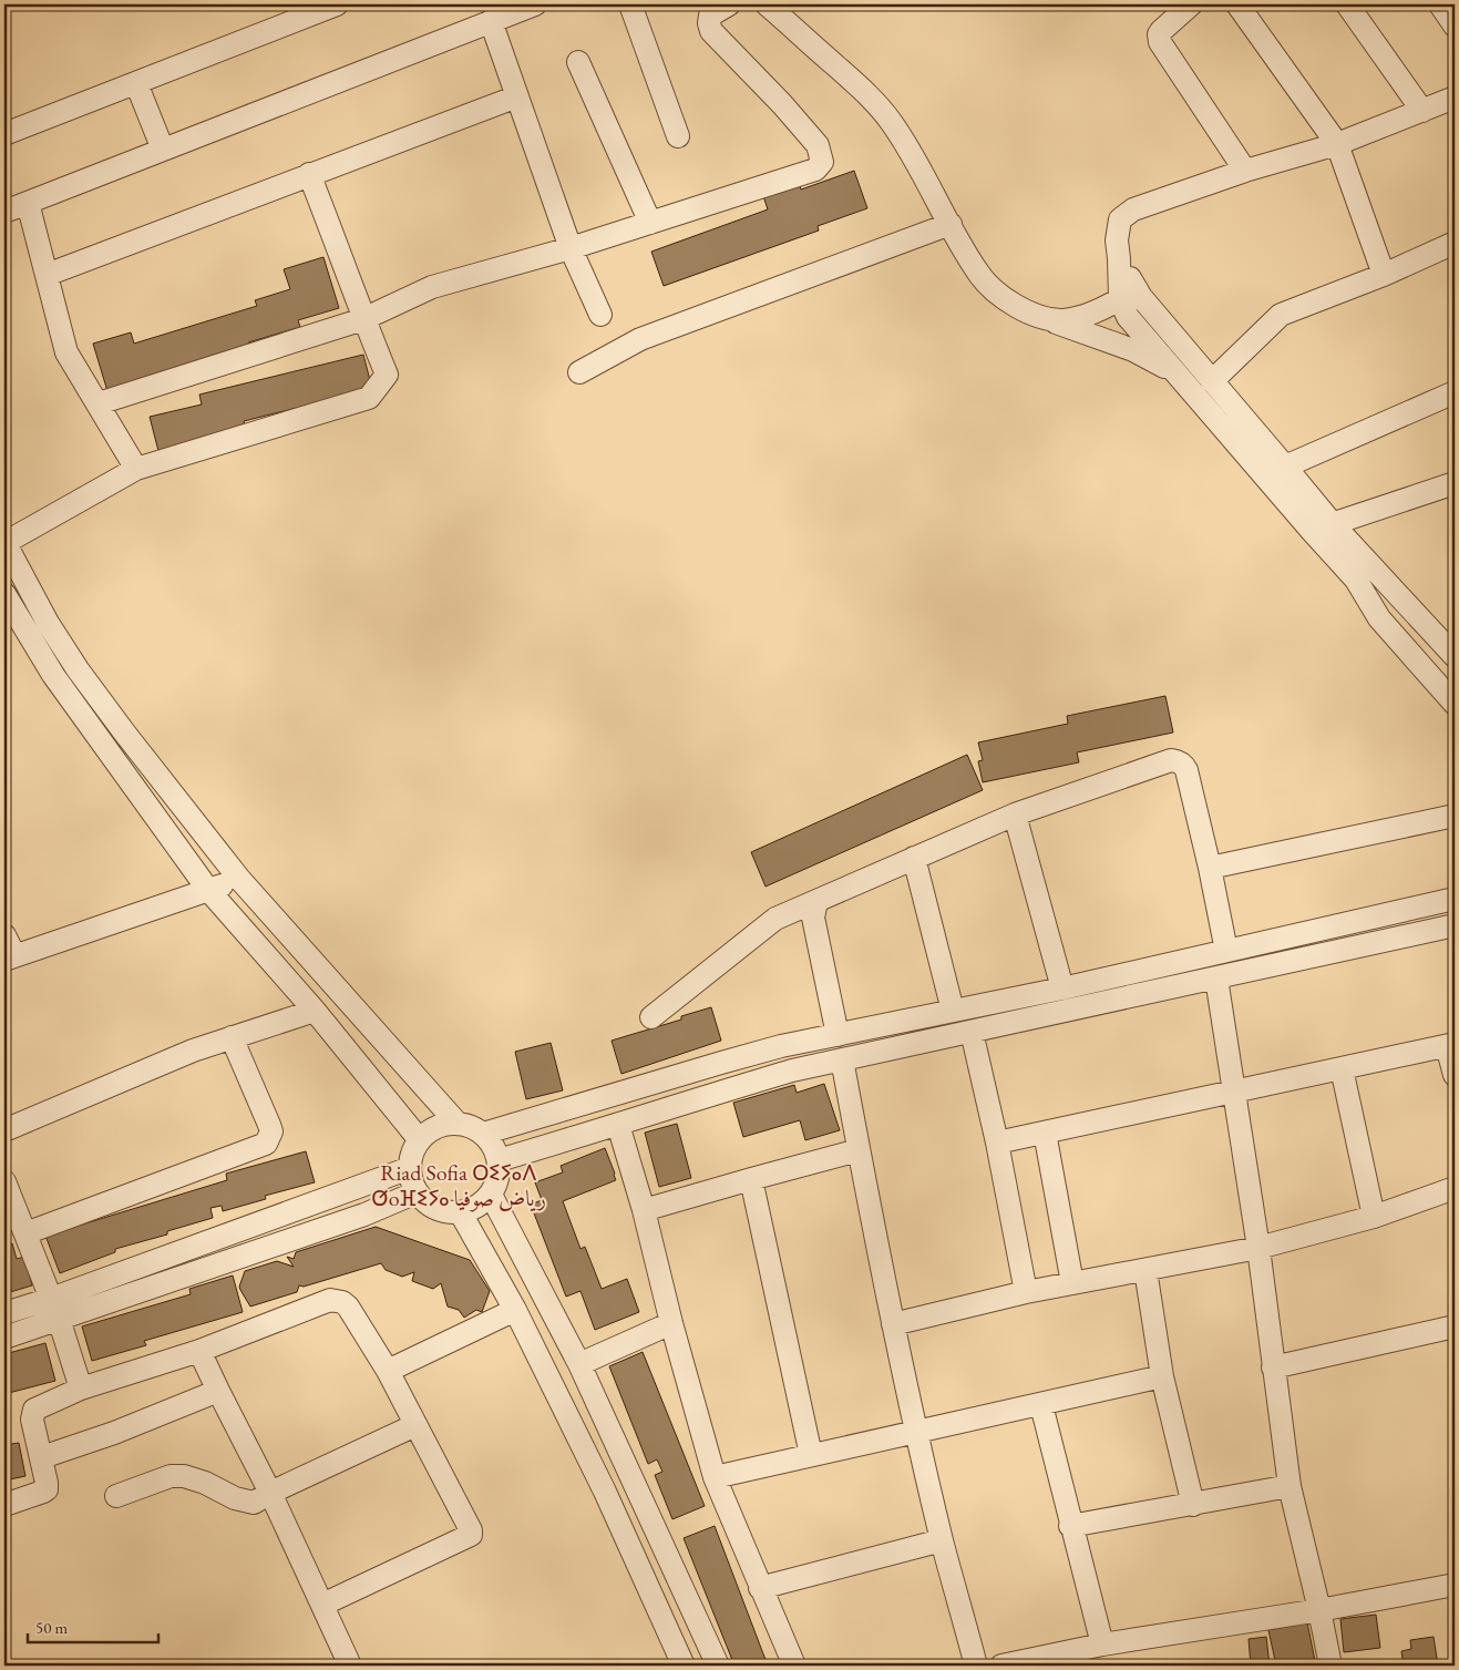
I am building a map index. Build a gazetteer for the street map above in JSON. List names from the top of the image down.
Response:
{
  "districts": ["Riad Sofia ⵔⵉⵢⴰⴷ ⵚoⴼⵉⵢⴰ رياض صوفيا"],
  "scale_bar": "50 m"
}
